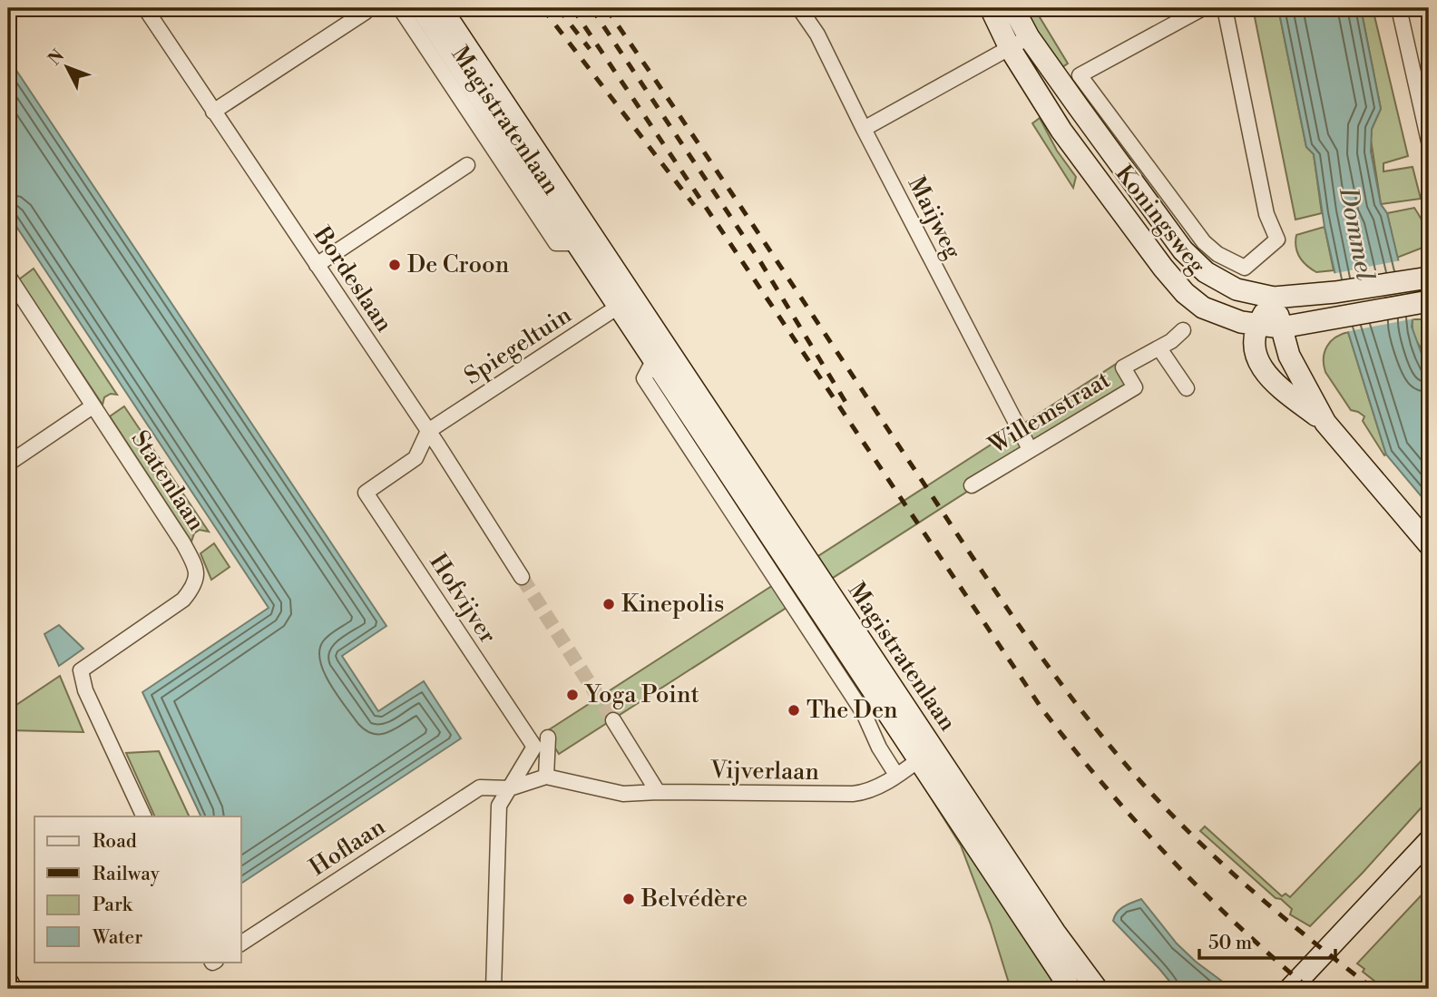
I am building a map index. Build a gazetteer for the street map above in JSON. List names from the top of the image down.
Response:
{
  "streets": {
    "street": [
      "Magistratenlaan",
      "Maijweg",
      "Koningsweg",
      "Bordeslaan",
      "Spiegeltuin",
      "Willemstraat",
      "Statenlaan",
      "Hofvijver",
      "Vijverlaan",
      "Hoflaan"
    ]
  },
  "crossings": [
    ["Magistratenlaan", "Spiegeltuin"],
    ["Magistratenlaan", "Vijverlaan"],
    ["Maijweg", "Willemstraat"],
    ["Bordeslaan", "Spiegeltuin"],
    ["Bordeslaan", "Hofvijver"],
    ["Spiegeltuin", "Hofvijver"]
  ],
  "water": ["Dommel"],
  "places": [
    "De Croon",
    "Kinepolis",
    "Yoga Point",
    "The Den",
    "Belvédère"
  ],
  "legend": [
    "Road",
    "Railway",
    "Park",
    "Water"
  ],
  "scale_bar": "50 m",
  "north": "top left"
}
